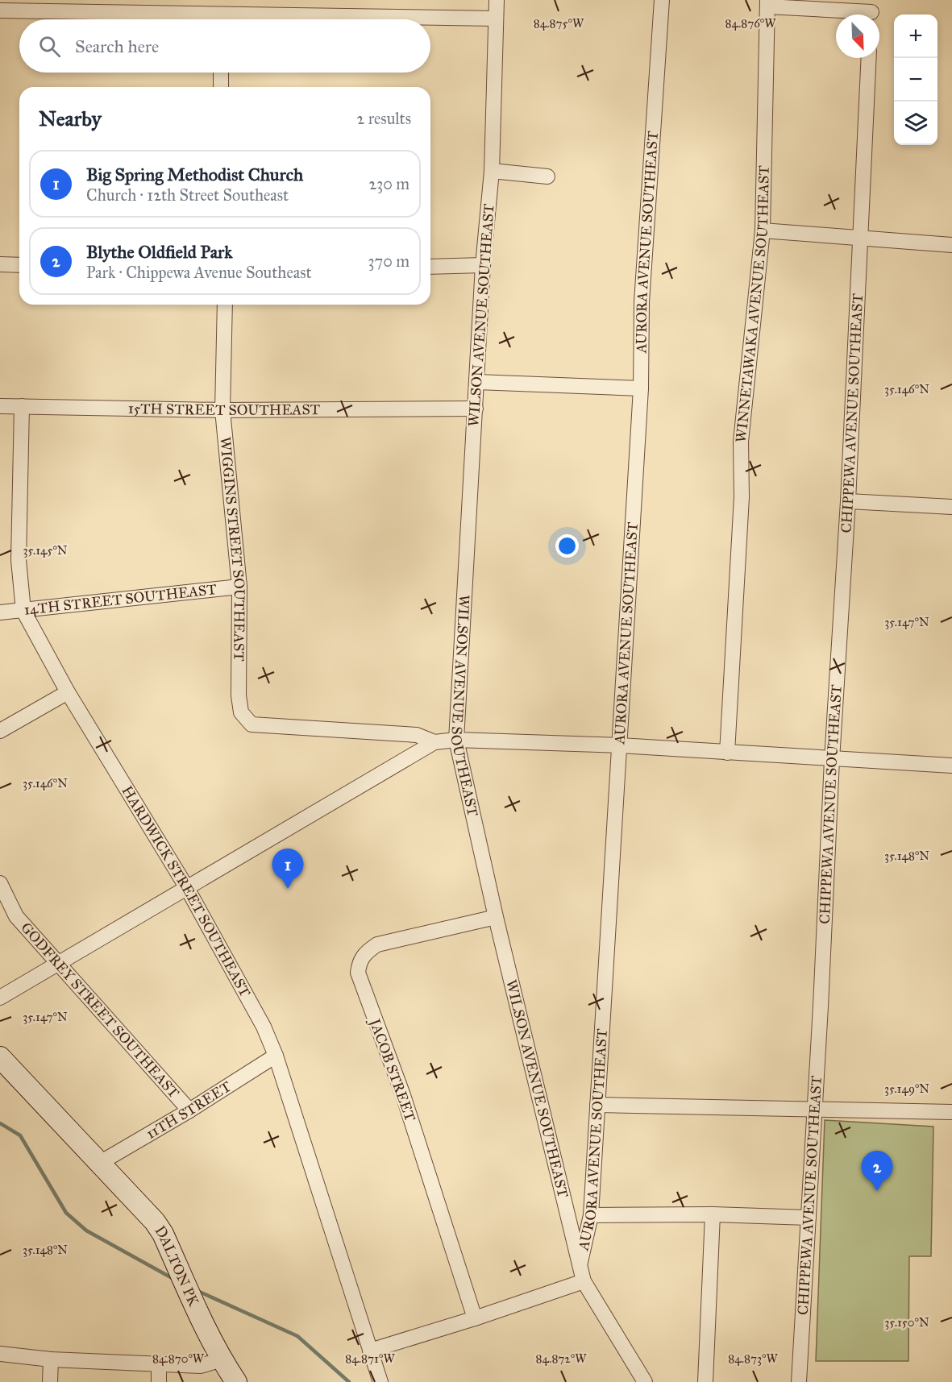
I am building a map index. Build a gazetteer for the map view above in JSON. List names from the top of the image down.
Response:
{
  "streets": {
    "main road": ["DALTON PK"],
    "street": [
      "AURORA AVENUE SOUTHEAST",
      "WINNETAWAKA AVENUE SOUTHEAST",
      "WILSON AVENUE SOUTHEAST",
      "15TH STREET SOUTHEAST",
      "CHIPPEWA AVENUE SOUTHEAST",
      "WIGGINS STREET SOUTHEAST",
      "14TH STREET SOUTHEAST",
      "HARDWICK STREET SOUTHEAST",
      "GODFREY STREET SOUTHEAST",
      "JACOB STREET",
      "11TH STREET"
    ]
  },
  "crossings": [
    ["AURORA AVENUE SOUTHEAST", "WILSON AVENUE SOUTHEAST"],
    ["WILSON AVENUE SOUTHEAST", "15TH STREET SOUTHEAST"],
    ["WILSON AVENUE SOUTHEAST", "JACOB STREET"],
    ["15TH STREET SOUTHEAST", "WIGGINS STREET SOUTHEAST"],
    ["15TH STREET SOUTHEAST", "HARDWICK STREET SOUTHEAST"],
    ["WIGGINS STREET SOUTHEAST", "14TH STREET SOUTHEAST"],
    ["14TH STREET SOUTHEAST", "HARDWICK STREET SOUTHEAST"],
    ["HARDWICK STREET SOUTHEAST", "11TH STREET"],
    ["GODFREY STREET SOUTHEAST", "11TH STREET"],
    ["11TH STREET", "DALTON PK"]
  ],
  "north": "bottom right",
  "page": {
    "map_buttons": ["+", "−"],
    "search": "Search here",
    "heading": ["Nearby", "2 results"],
    "list": [
      {
        "mark": "1",
        "name": "Big Spring Methodist Church",
        "note": "Church · 12th Street Southeast",
        "value": "230 m"
      },
      {
        "mark": "2",
        "name": "Blythe Oldfield Park",
        "note": "Park · Chippewa Avenue Southeast",
        "value": "370 m"
      }
    ],
    "pins": ["1", "2"]
  },
  "coordinates": [
    "84.875°W",
    "84.876°W",
    "35.146°N",
    "35.145°N",
    "35.147°N",
    "35.148°N",
    "35.149°N",
    "35.150°N",
    "84.870°W",
    "84.871°W",
    "84.872°W",
    "84.873°W"
  ]
}
